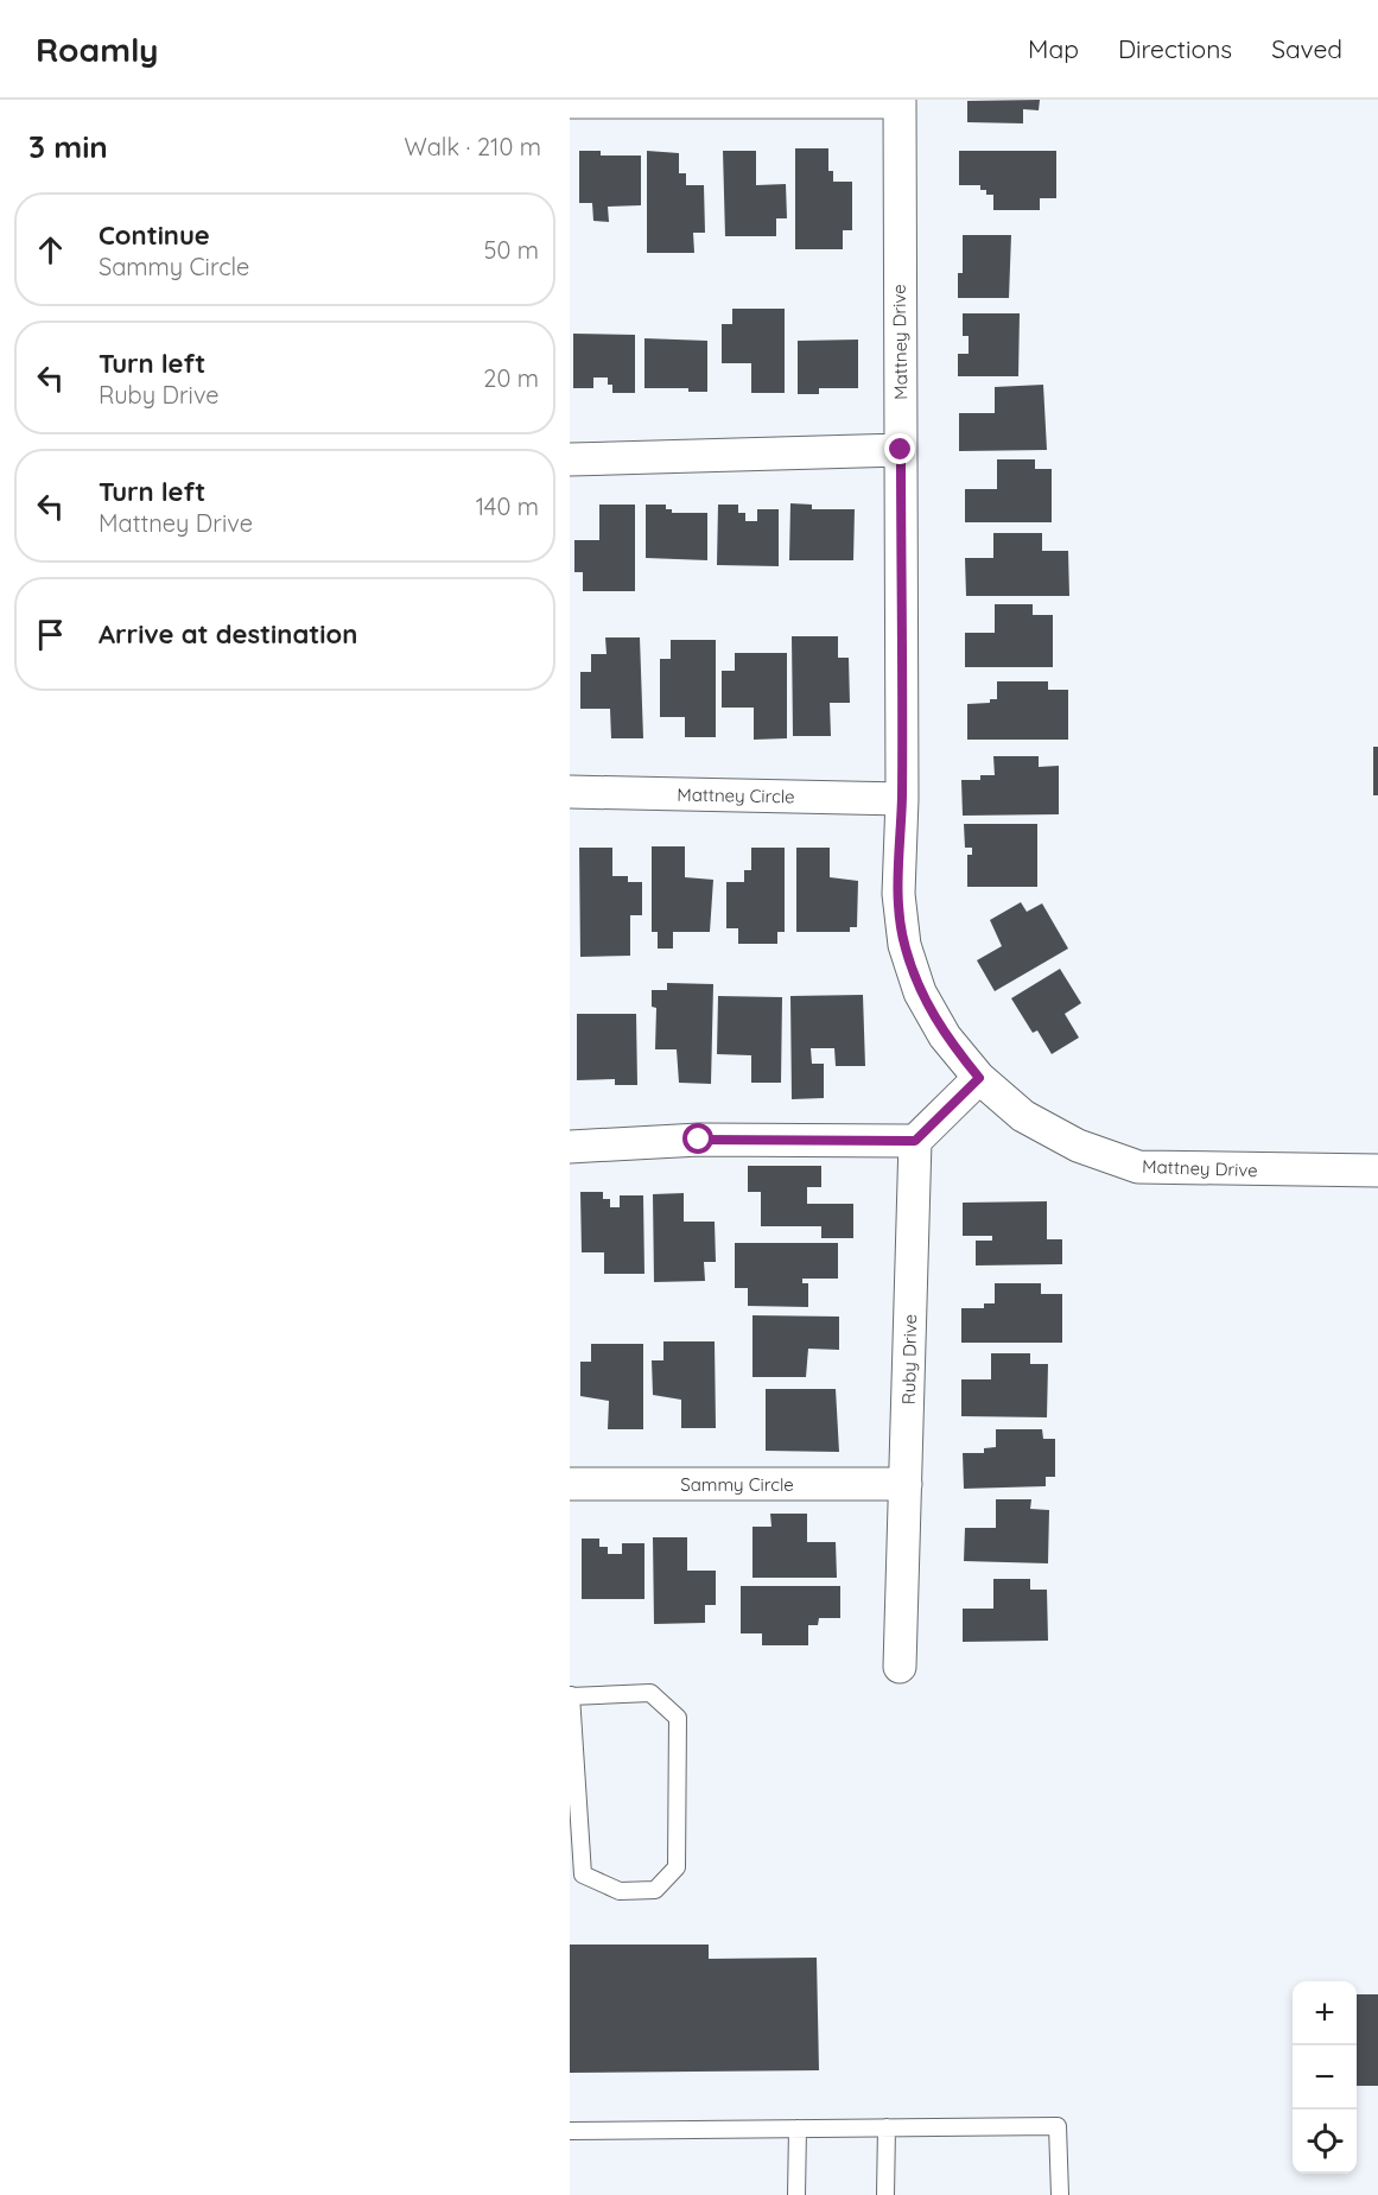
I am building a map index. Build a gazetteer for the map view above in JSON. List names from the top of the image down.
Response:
{
  "streets": {
    "street": [
      "Mattney Drive",
      "Mattney Circle",
      "Ruby Drive",
      "Sammy Circle"
    ]
  },
  "crossings": [
    ["Mattney Drive", "Mattney Circle"],
    ["Ruby Drive", "Sammy Circle"]
  ],
  "page": {
    "header": "Roamly",
    "nav": ["Map", "Directions", "Saved"],
    "heading": ["3 min", "Walk · 210 m"],
    "list": [
      ["Continue", "Sammy Circle", "50 m"],
      ["Turn left", "Ruby Drive", "20 m"],
      ["Turn left", "Mattney Drive", "140 m"],
      "Arrive at destination"
    ],
    "map_buttons": ["+", "−"]
  }
}
